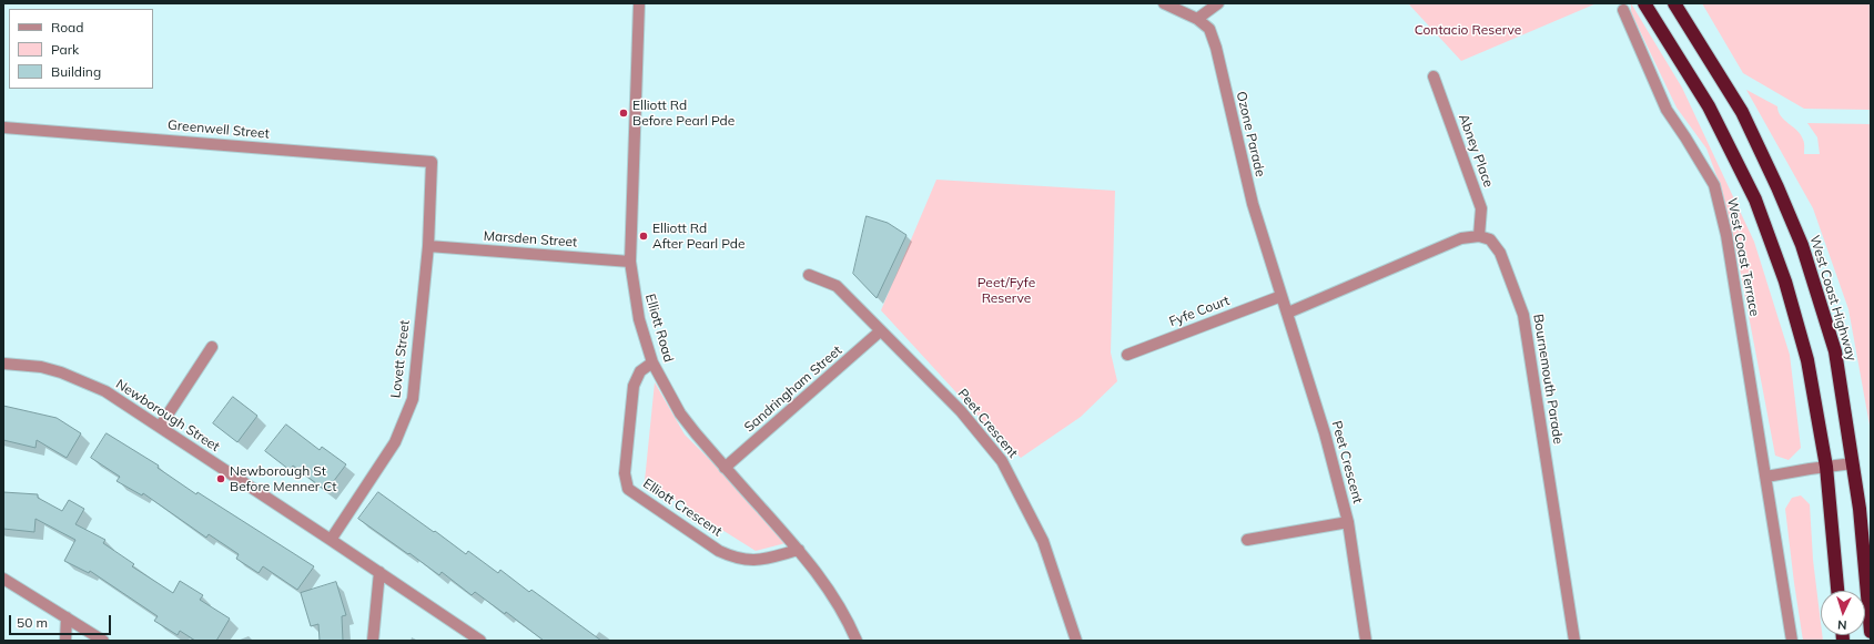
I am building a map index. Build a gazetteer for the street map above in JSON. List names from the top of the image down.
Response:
{
  "streets": {
    "highway": ["West Coast Highway"],
    "street": [
      "Greenwell Street",
      "Ozone Parade",
      "Abney Place",
      "Marsden Street",
      "West Coast Terrace",
      "Fyfe Court",
      "Elliott Road",
      "Lovett Street",
      "Bournemouth Parade",
      "Sandringham Street",
      "Newborough Street",
      "Peet Crescent",
      "Elliott Crescent"
    ]
  },
  "crossings": [
    ["Greenwell Street", "Lovett Street"],
    ["Ozone Parade", "Fyfe Court"],
    ["Ozone Parade", "Peet Crescent"],
    ["Abney Place", "Bournemouth Parade"],
    ["Marsden Street", "Elliott Road"],
    ["Marsden Street", "Lovett Street"],
    ["Fyfe Court", "Peet Crescent"],
    ["Elliott Road", "Sandringham Street"],
    ["Elliott Road", "Elliott Crescent"],
    ["Lovett Street", "Newborough Street"],
    ["Sandringham Street", "Peet Crescent"]
  ],
  "parks": ["Contacio Reserve", "Peet/Fyfe Reserve"],
  "places": ["Elliott Rd Before Pearl Pde", "Elliott Rd After Pearl Pde", "Newborough St Before Menner Ct"],
  "legend": ["Road", "Park", "Building"],
  "scale_bar": "50 m",
  "north": "bottom"
}
